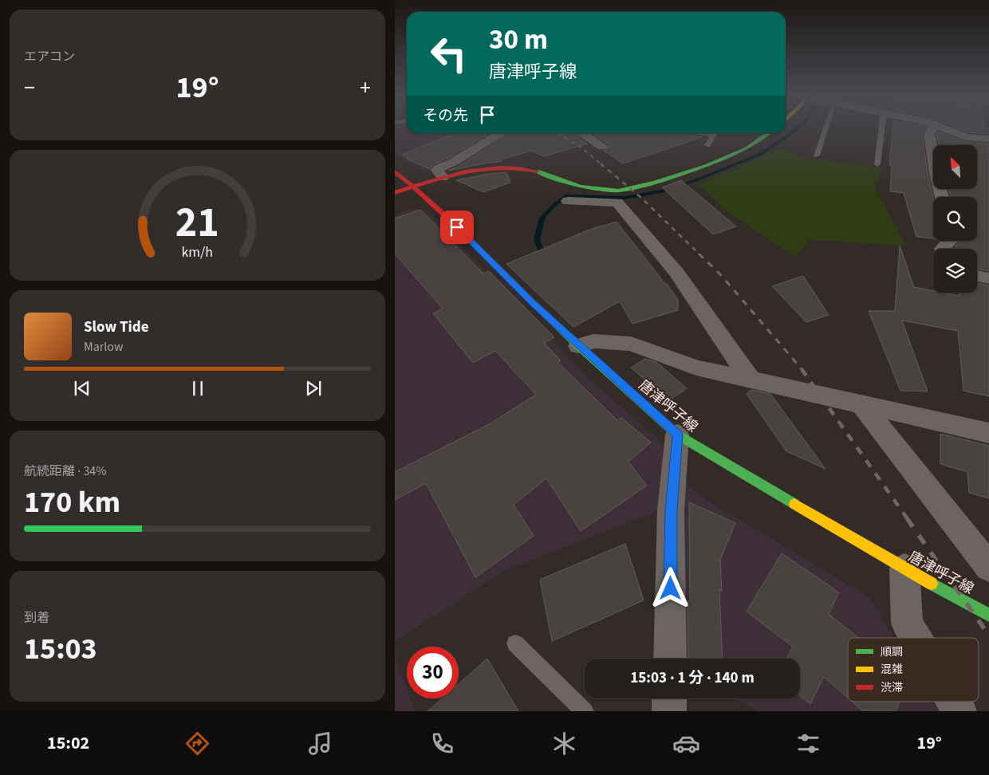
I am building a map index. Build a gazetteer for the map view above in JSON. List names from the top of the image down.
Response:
{
  "streets": {
    "main road": ["唐津呼子線"]
  },
  "legend": ["順調", "混雑", "渋滞"],
  "north": "top left",
  "page": {
    "tile": [
      "エアコン",
      ["航続距離 · 34%", "170 km"],
      ["到着", "15:03"]
    ],
    "turn": ["30 m", "唐津呼子線"],
    "heat": ["−", "19°", "+"],
    "then": "その先",
    "song": ["Slow Tide", "Marlow"],
    "limit": "30",
    "trip": "15:03 · 1 分 · 140 m",
    "tabs": ["15:02", "19°"],
    "gauge": ["21", "km/h"]
  }
}
